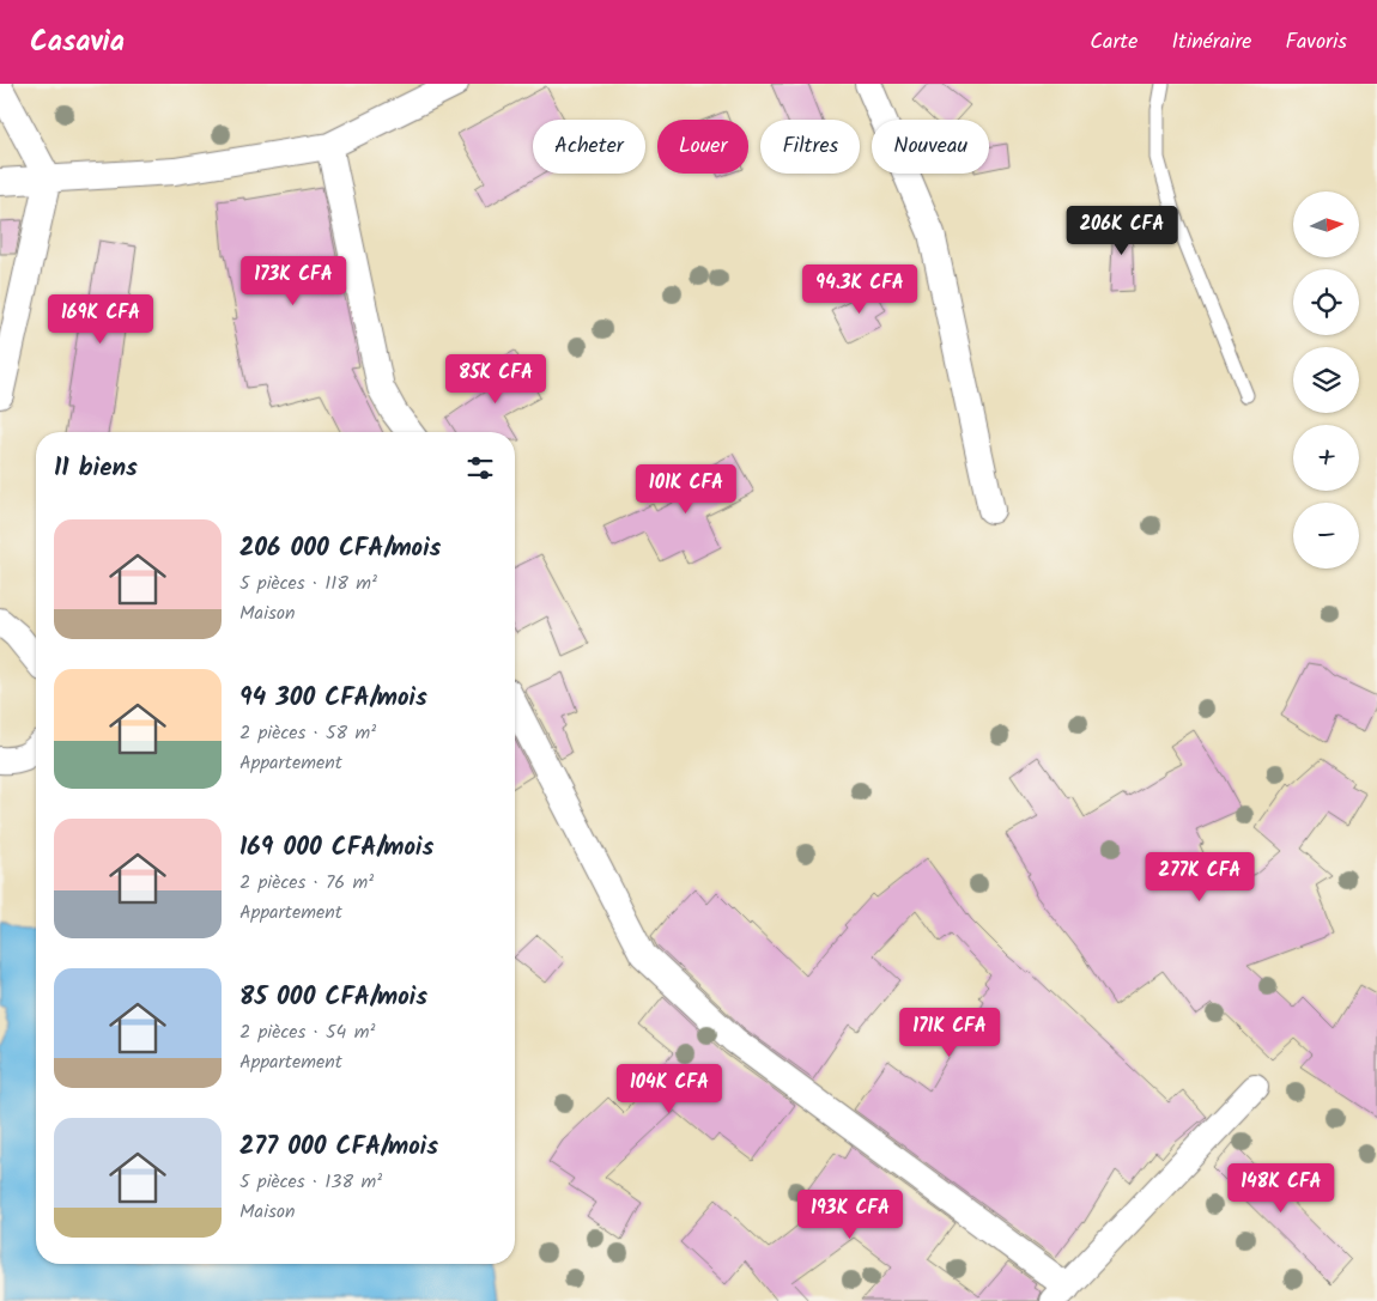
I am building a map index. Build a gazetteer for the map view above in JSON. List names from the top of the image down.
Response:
{
  "north": "right",
  "page": {
    "header": "Casavia",
    "nav": ["Carte", "Itinéraire", "Favoris"],
    "chip": [
      "Acheter",
      "Louer",
      "Filtres",
      "Nouveau"
    ],
    "map_buttons": ["+", "−"],
    "price": [
      "206K CFA",
      "173K CFA",
      "94.3K CFA",
      "169K CFA",
      "85K CFA",
      "101K CFA",
      "277K CFA",
      "171K CFA",
      "104K CFA",
      "148K CFA",
      "193K CFA"
    ],
    "heading": "11 biens",
    "list": [
      {
        "name": "206 000 CFA/mois",
        "note": "5 pièces · 118 m² · Maison"
      },
      {
        "name": "94 300 CFA/mois",
        "note": "2 pièces · 58 m² · Appartement"
      },
      {
        "name": "169 000 CFA/mois",
        "note": "2 pièces · 76 m² · Appartement"
      },
      {
        "name": "85 000 CFA/mois",
        "note": "2 pièces · 54 m² · Appartement"
      },
      {
        "name": "277 000 CFA/mois",
        "note": "5 pièces · 138 m² · Maison"
      }
    ]
  }
}
